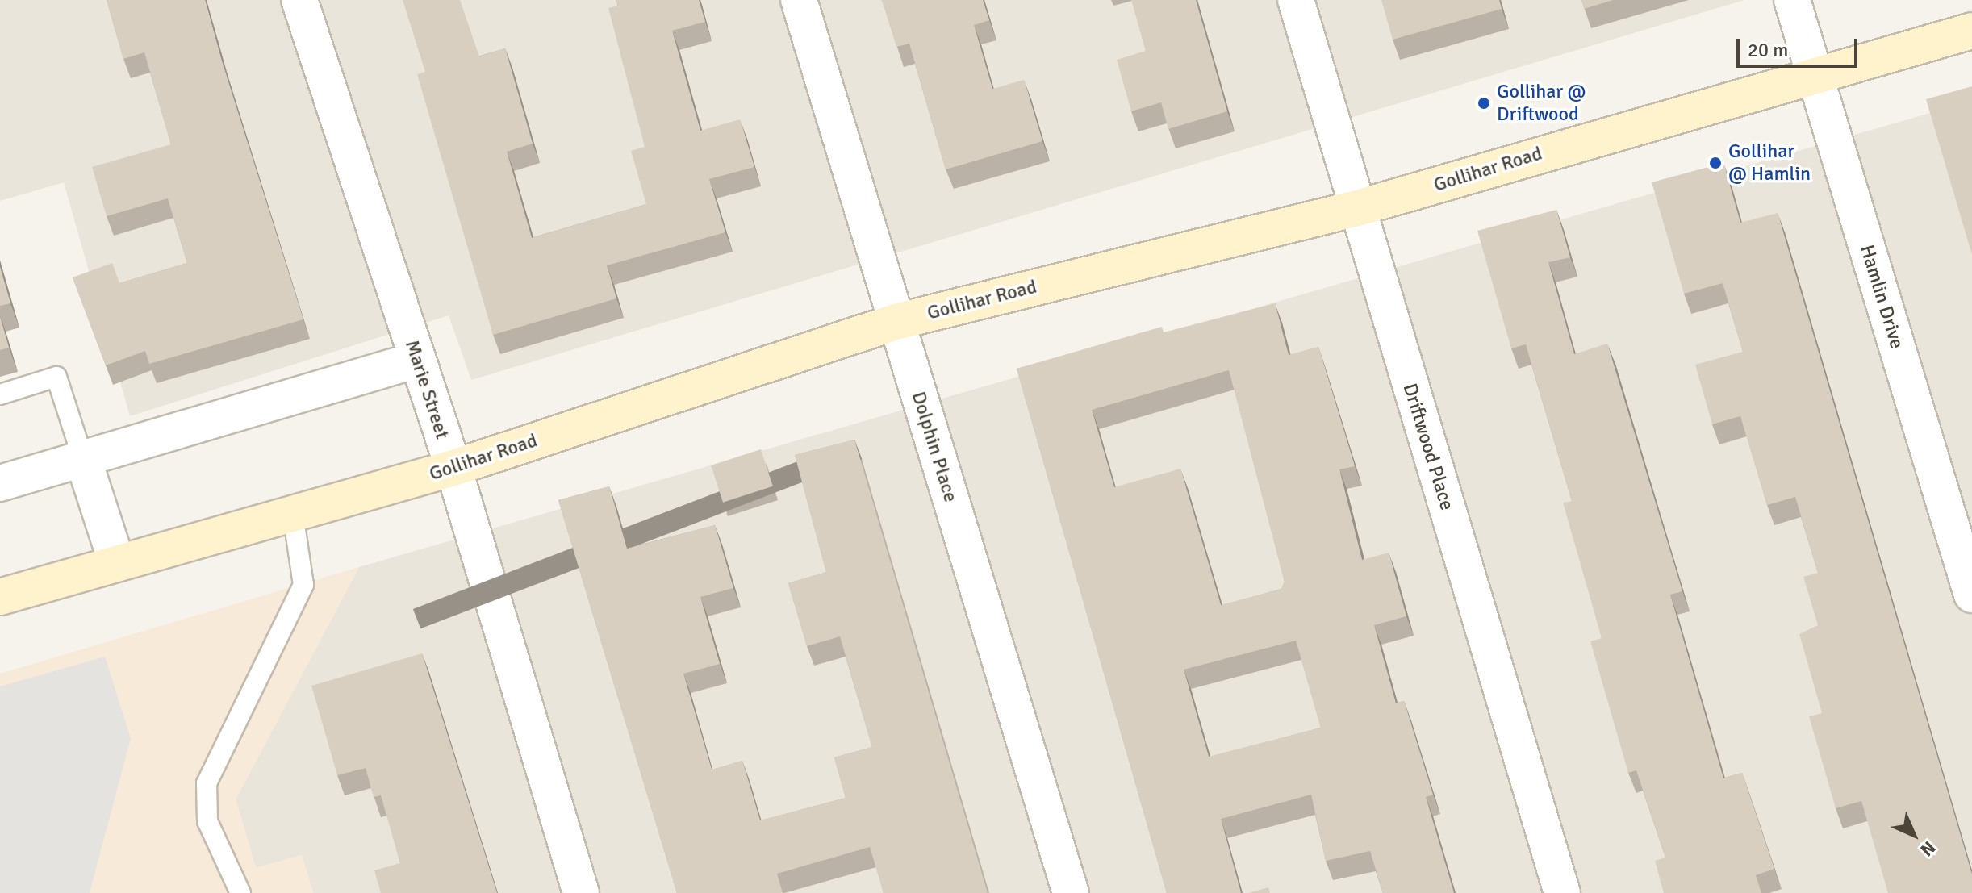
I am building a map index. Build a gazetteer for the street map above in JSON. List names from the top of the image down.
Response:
{
  "streets": {
    "main road": ["Gollihar Road"],
    "street": [
      "Hamlin Drive",
      "Marie Street",
      "Dolphin Place",
      "Driftwood Place"
    ]
  },
  "crossings": [
    ["Gollihar Road", "Hamlin Drive"],
    ["Gollihar Road", "Marie Street"],
    ["Gollihar Road", "Dolphin Place"],
    ["Gollihar Road", "Driftwood Place"]
  ],
  "places": ["Gollihar @ Driftwood", "Gollihar @ Hamlin"],
  "scale_bar": "20 m",
  "north": "bottom right"
}
